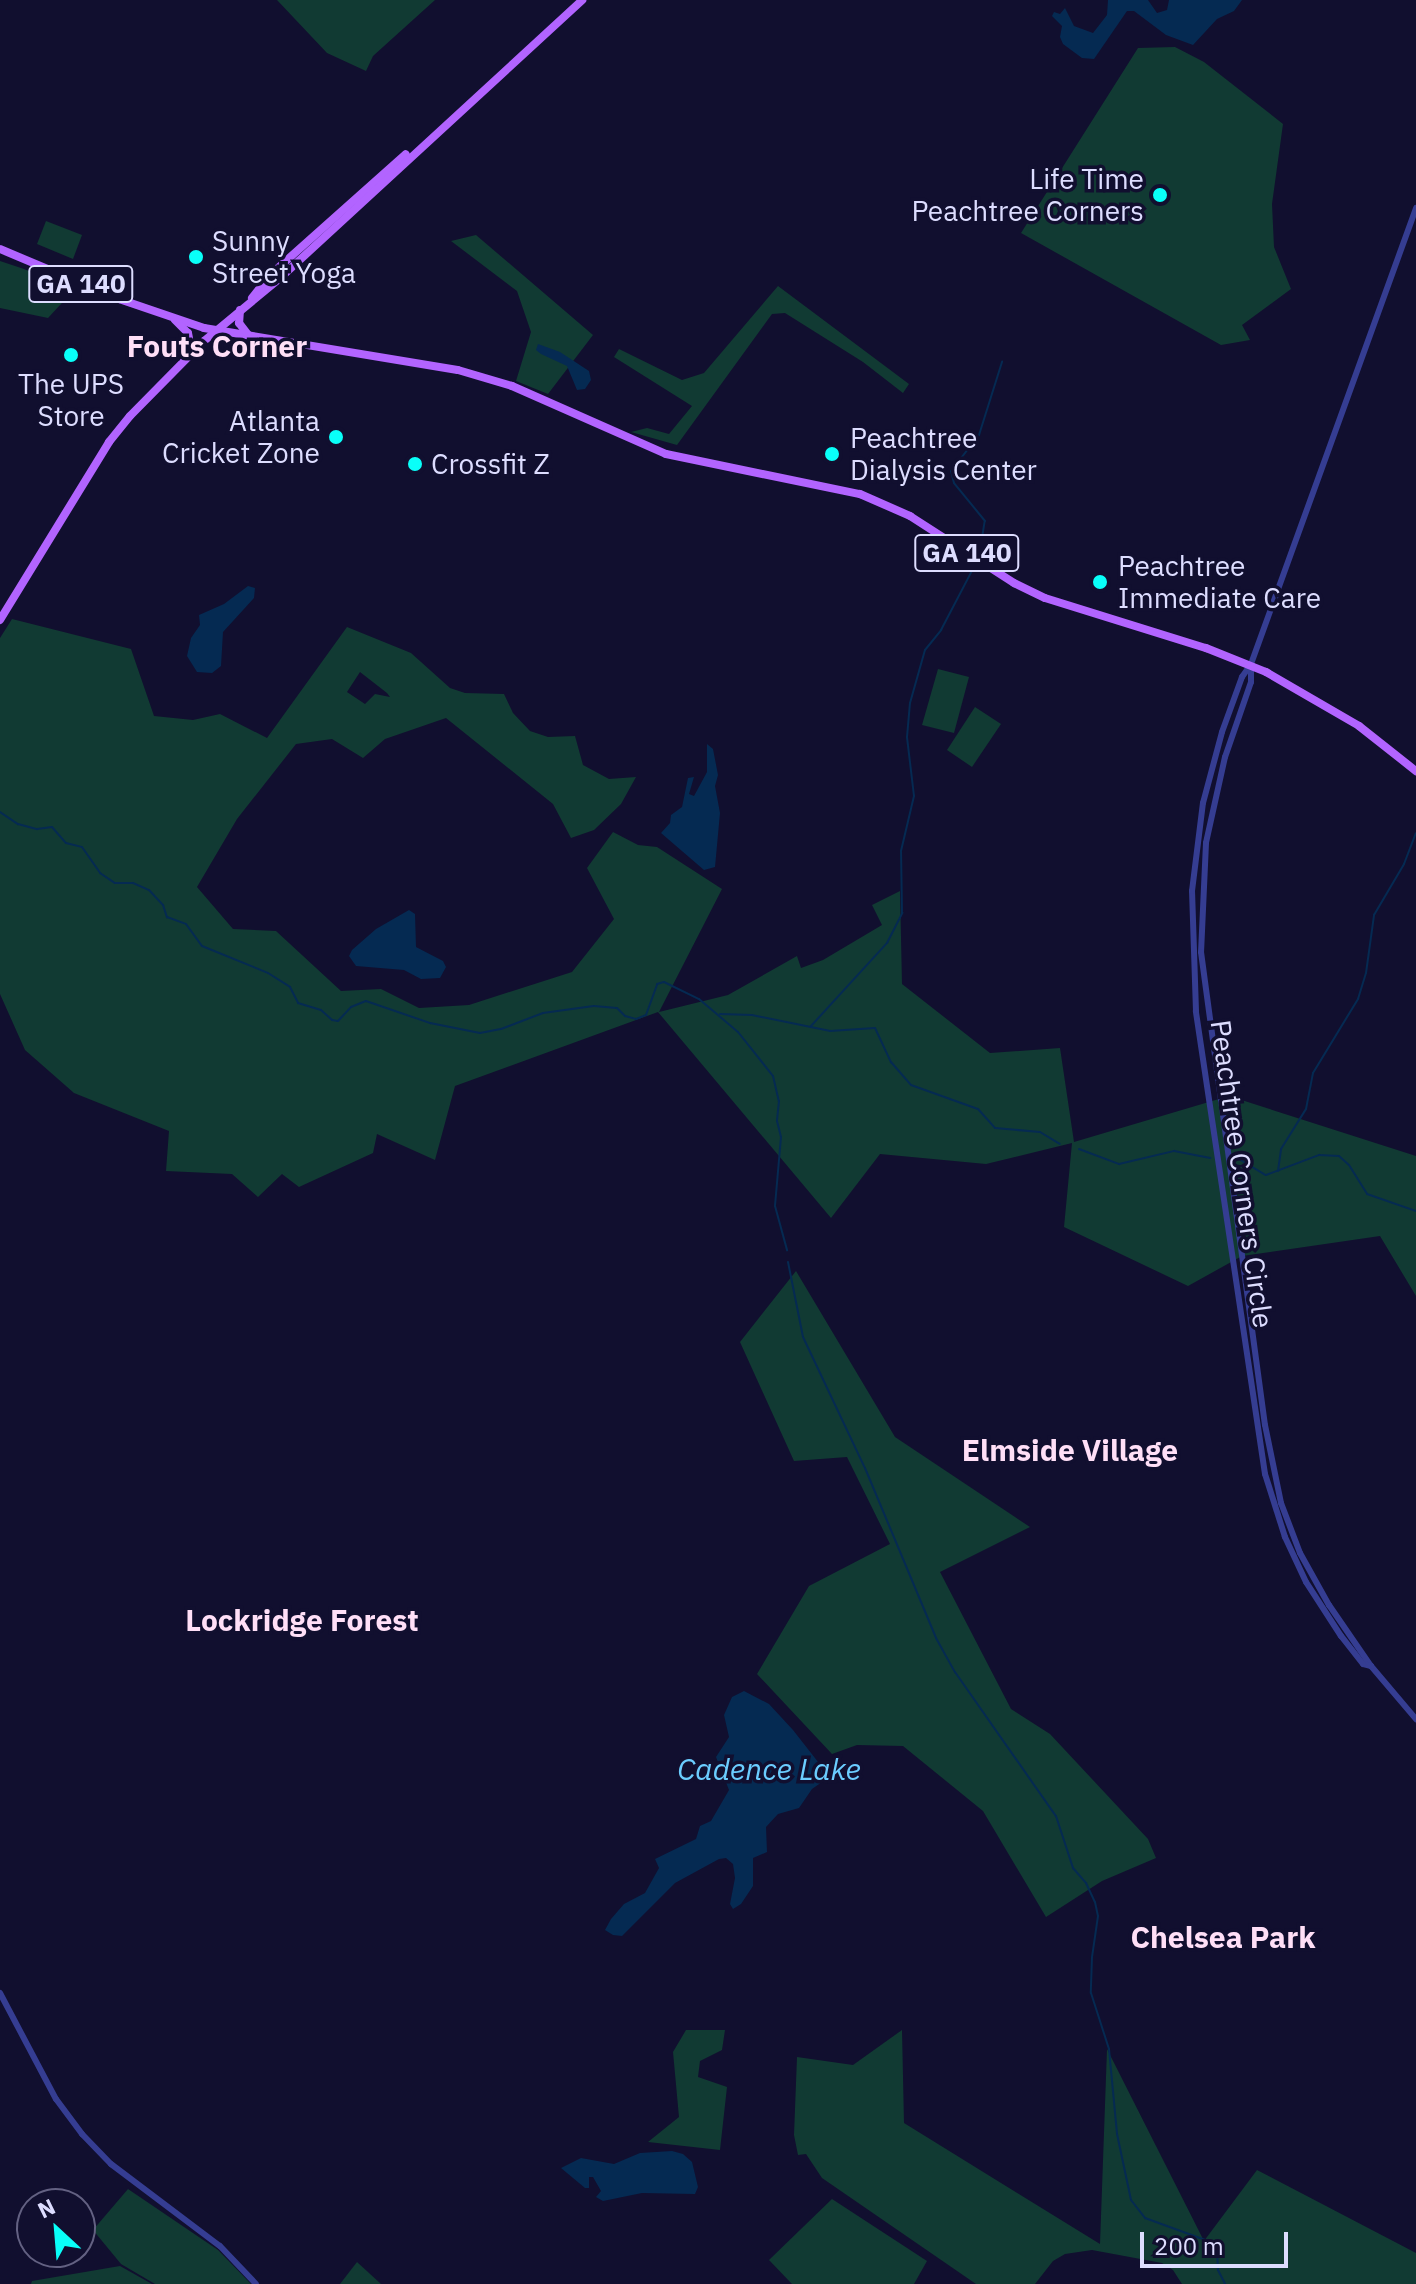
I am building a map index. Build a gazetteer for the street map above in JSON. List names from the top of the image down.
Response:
{
  "streets": {
    "main road": ["GA 140"],
    "street": ["Peachtree Corners Circle"]
  },
  "crossings": [
    ["GA 140", "Peachtree Corners Circle"]
  ],
  "districts": [
    "Fouts Corner",
    "Elmside Village",
    "Lockridge Forest",
    "Chelsea Park"
  ],
  "water": ["Cadence Lake"],
  "places": [
    "Life Time Peachtree Corners",
    "Sunny Street Yoga",
    "The UPS Store",
    "Atlanta Cricket Zone",
    "Peachtree Dialysis Center",
    "Crossfit Z",
    "Peachtree Immediate Care"
  ],
  "scale_bar": "200 m",
  "north": "top left"
}
